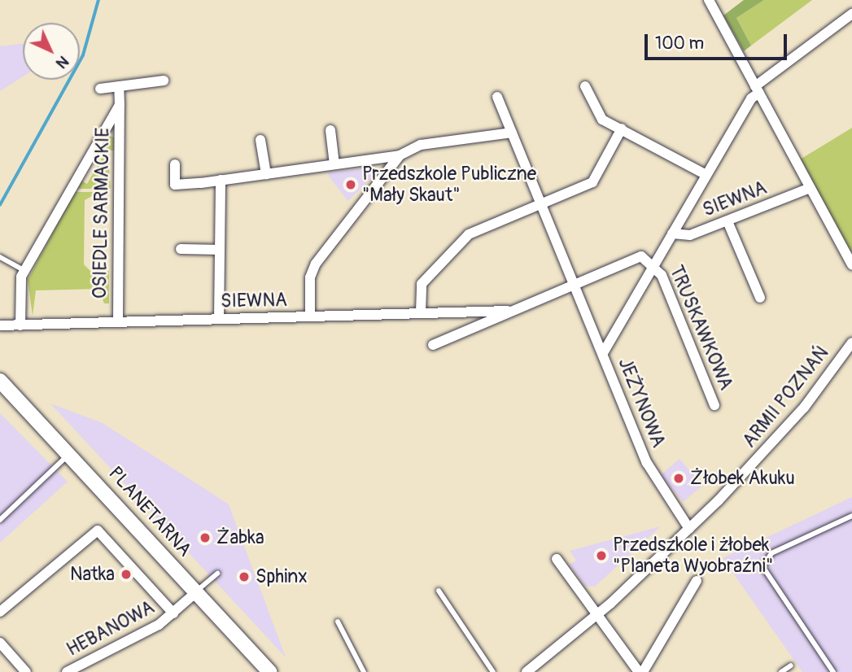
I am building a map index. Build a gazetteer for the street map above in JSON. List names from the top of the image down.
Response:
{
  "streets": {
    "street": [
      "SIEWNA",
      "OSIEDLE SARMACKIE",
      "TRUSKAWKOWA",
      "ARMII POZNAŃ",
      "JEŻYNOWA",
      "PLANETARNA",
      "HEBANOWA"
    ]
  },
  "crossings": [
    ["SIEWNA", "OSIEDLE SARMACKIE"],
    ["SIEWNA", "TRUSKAWKOWA"],
    ["SIEWNA", "JEŻYNOWA"],
    ["ARMII POZNAŃ", "JEŻYNOWA"],
    ["PLANETARNA", "HEBANOWA"]
  ],
  "places": [
    "Przedszkole Publiczne \"Mały Skaut\"",
    "Żłobek Akuku",
    "Żabka",
    "Przedszkole i żłobek \"Planeta Wyobraźni\"",
    "Natka",
    "Sphinx"
  ],
  "scale_bar": "100 m",
  "north": "bottom right"
}
